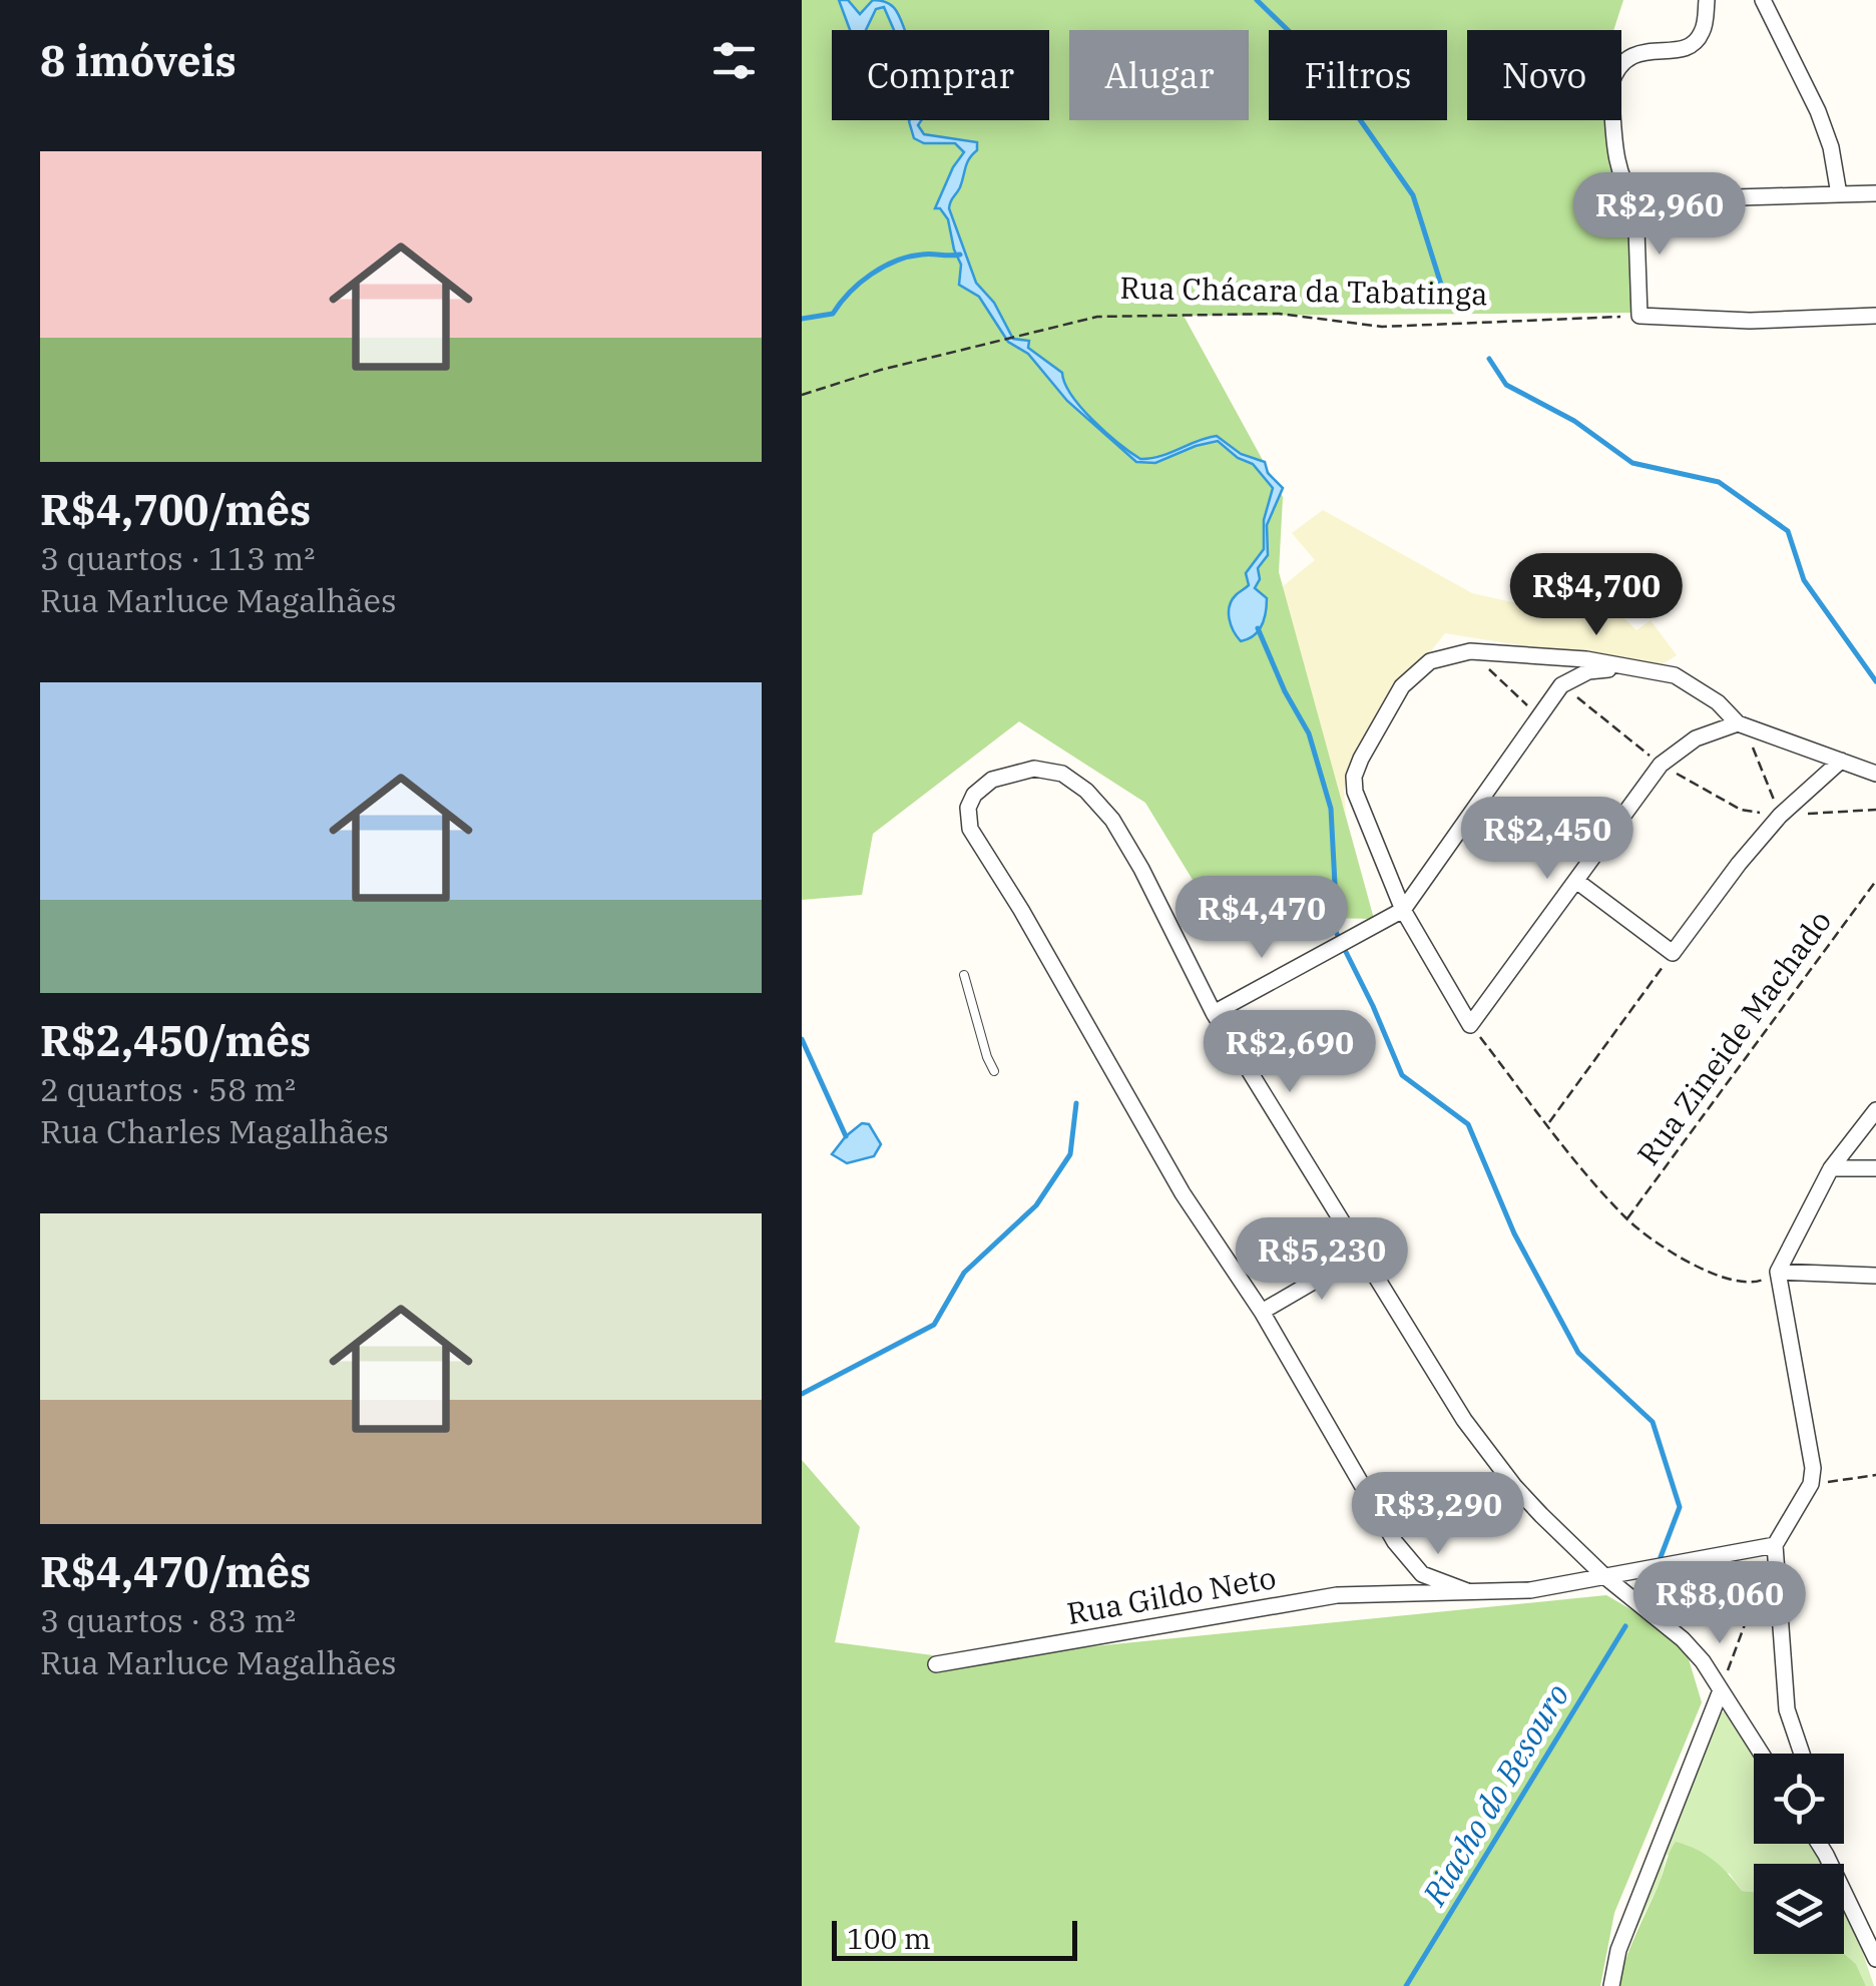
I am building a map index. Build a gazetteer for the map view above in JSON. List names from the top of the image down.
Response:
{
  "streets": {
    "street": ["Rua Gildo Neto"],
    "path": ["Rua Chácara da Tabatinga", "Rua Zineide Machado"]
  },
  "water": ["Riacho do Besouro"],
  "scale_bar": "100 m",
  "page": {
    "heading": "8 imóveis",
    "chip": [
      "Comprar",
      "Alugar",
      "Filtros",
      "Novo"
    ],
    "list": [
      {
        "name": "R$4,700/mês",
        "note": "3 quartos · 113 m² · Rua Marluce Magalhães"
      },
      {
        "name": "R$2,450/mês",
        "note": "2 quartos · 58 m² · Rua Charles Magalhães"
      },
      {
        "name": "R$4,470/mês",
        "note": "3 quartos · 83 m² · Rua Marluce Magalhães"
      }
    ],
    "price": [
      "R$2,960",
      "R$4,700",
      "R$2,450",
      "R$4,470",
      "R$2,690",
      "R$5,230",
      "R$3,290",
      "R$8,060"
    ],
    "scale": "100 m"
  }
}
